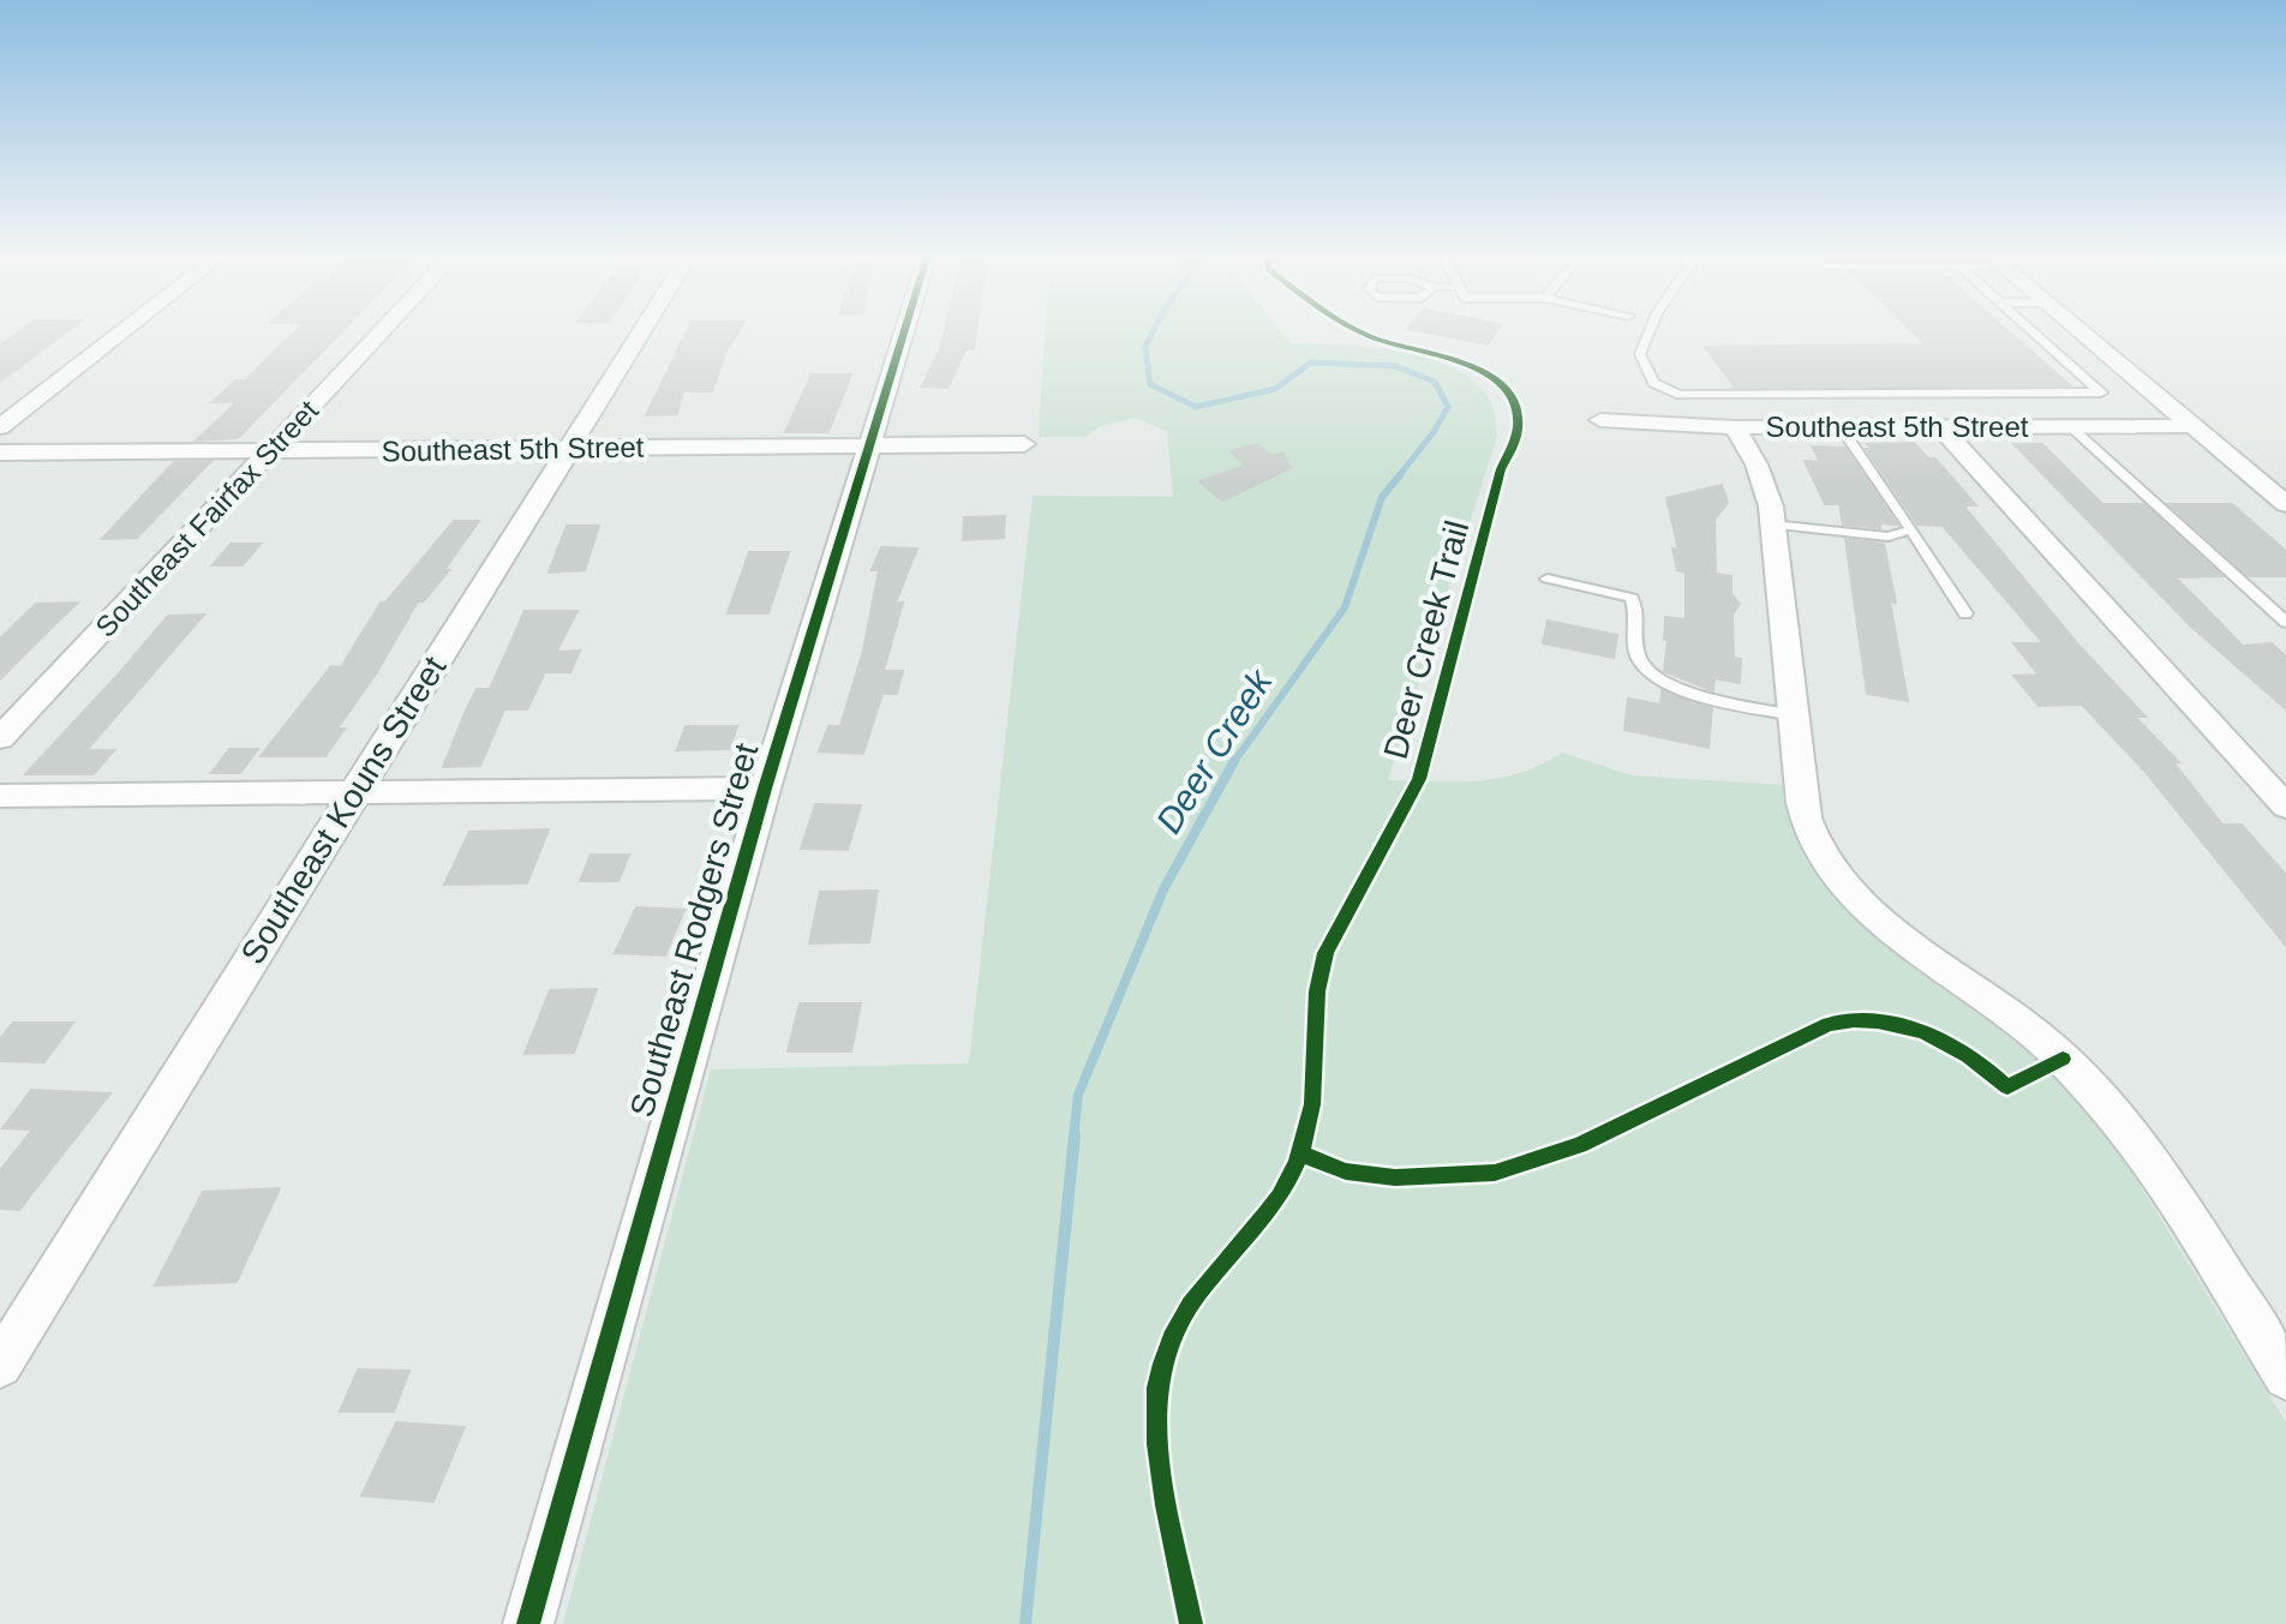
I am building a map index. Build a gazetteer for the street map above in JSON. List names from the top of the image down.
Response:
{
  "streets": {
    "street": [
      "Southeast 5th Street",
      "Southeast Fairfax Street",
      "Southeast Kouns Street",
      "Southeast Rodgers Street"
    ],
    "cycle path": ["Deer Creek Trail"]
  },
  "crossings": [
    ["Southeast 5th Street", "Southeast Fairfax Street"],
    ["Southeast 5th Street", "Southeast Kouns Street"],
    ["Southeast 5th Street", "Southeast Rodgers Street"]
  ],
  "water": ["Deer Creek"]
}
